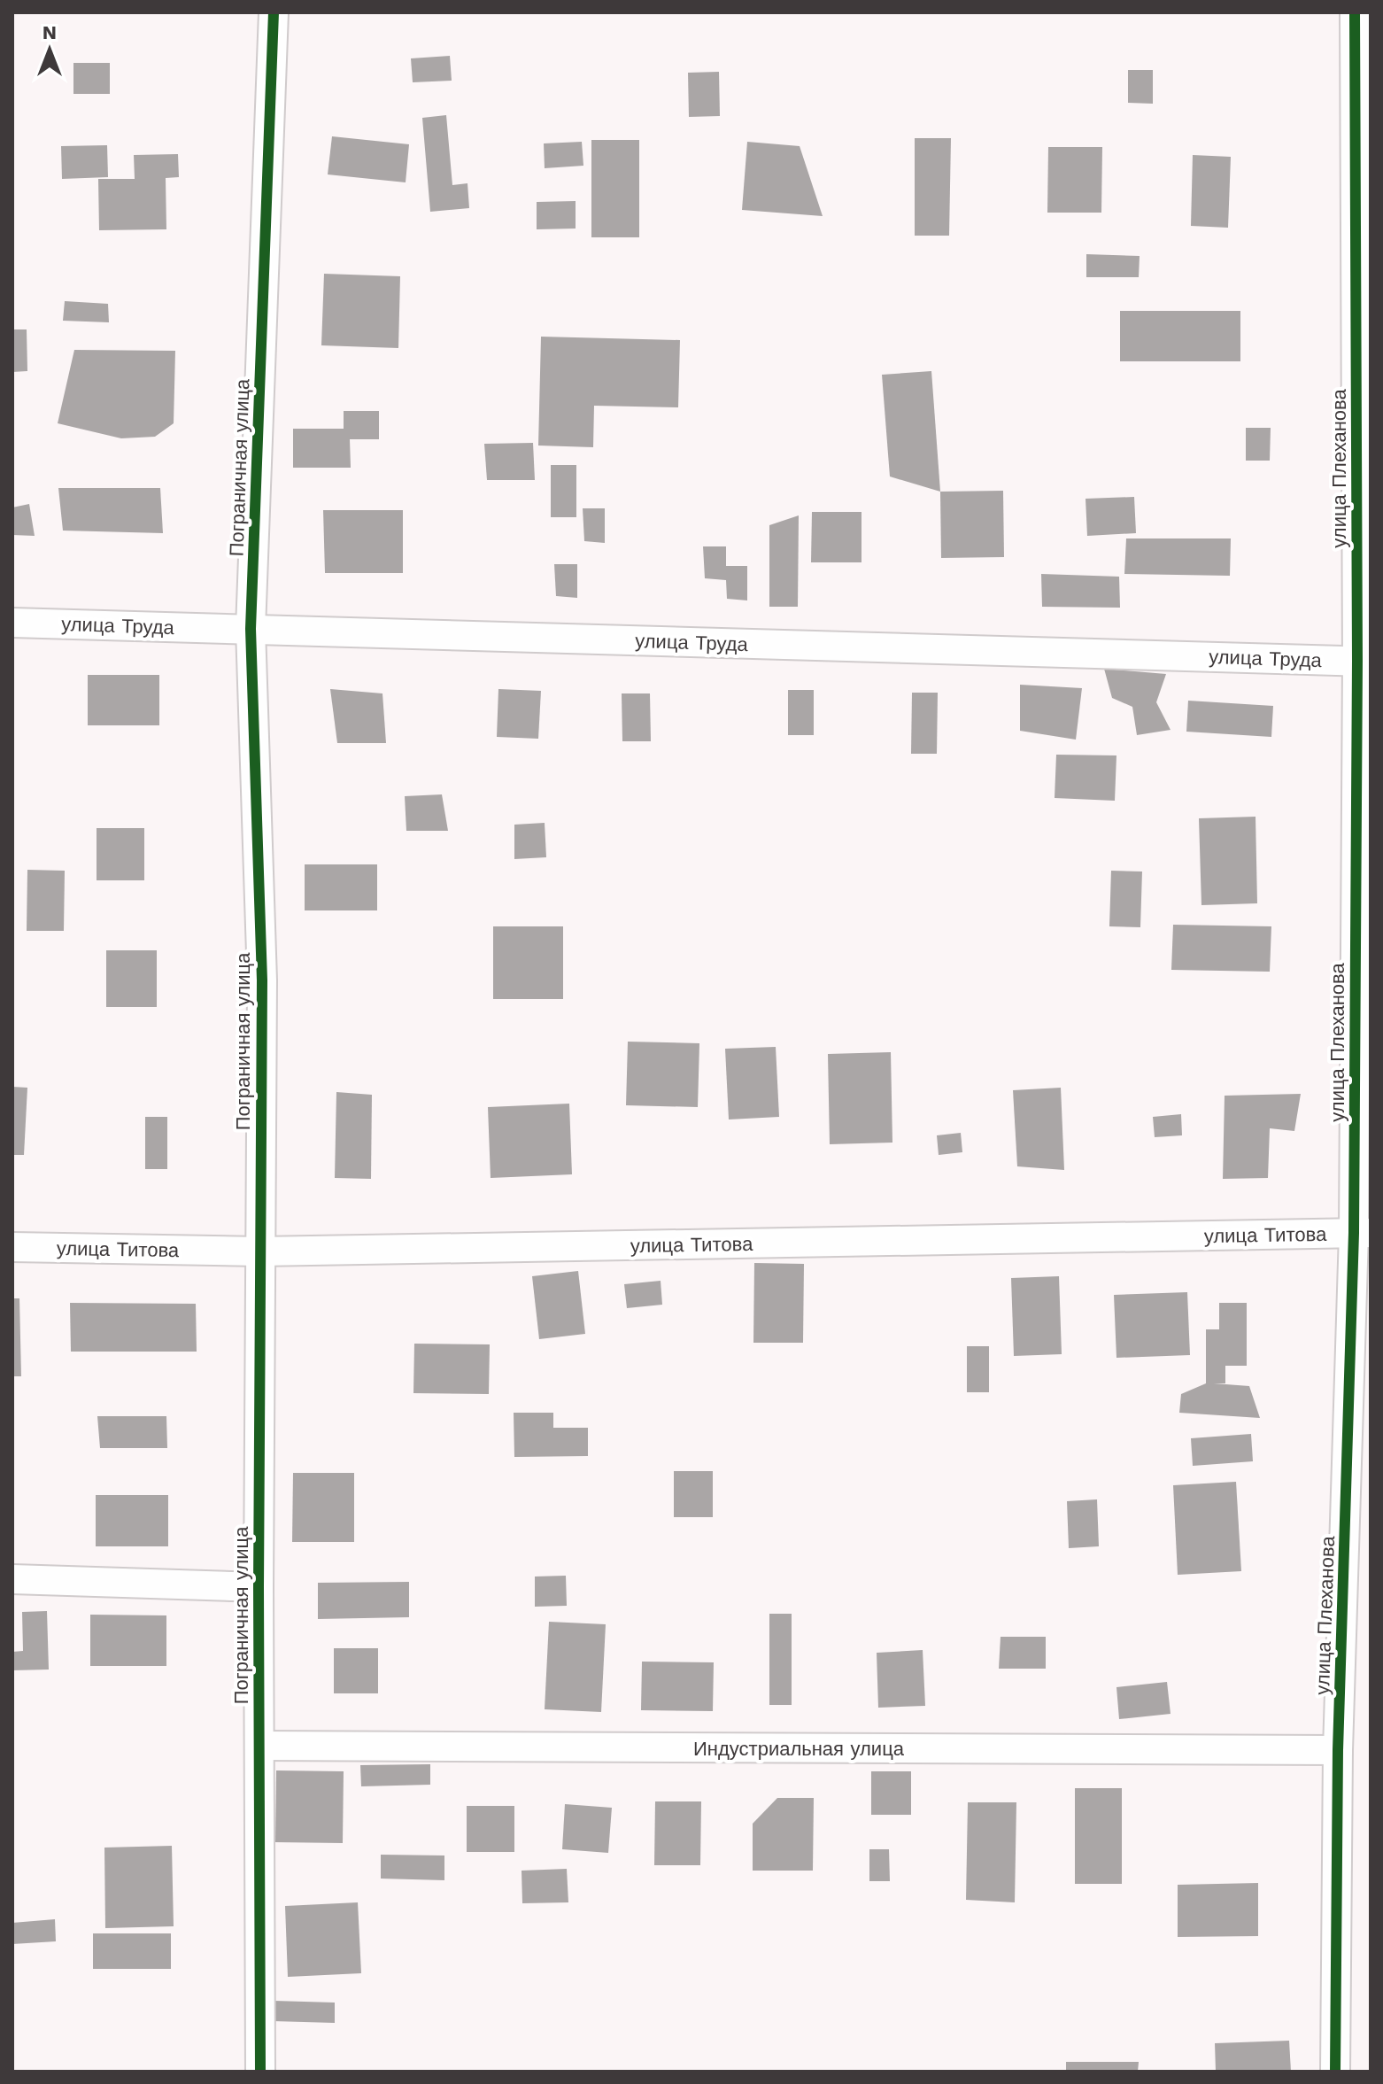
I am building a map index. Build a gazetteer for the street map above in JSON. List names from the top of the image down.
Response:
{
  "streets": {
    "street": [
      "Пограничная улица",
      "улица Плеханова",
      "улица Труда",
      "улица Титова",
      "Индустриальная улица"
    ]
  },
  "crossings": [
    ["Пограничная улица", "улица Труда"],
    ["Пограничная улица", "улица Титова"],
    ["Пограничная улица", "Индустриальная улица"],
    ["улица Плеханова", "улица Труда"],
    ["улица Плеханова", "улица Титова"],
    ["улица Плеханова", "Индустриальная улица"]
  ],
  "north": "top"
}
